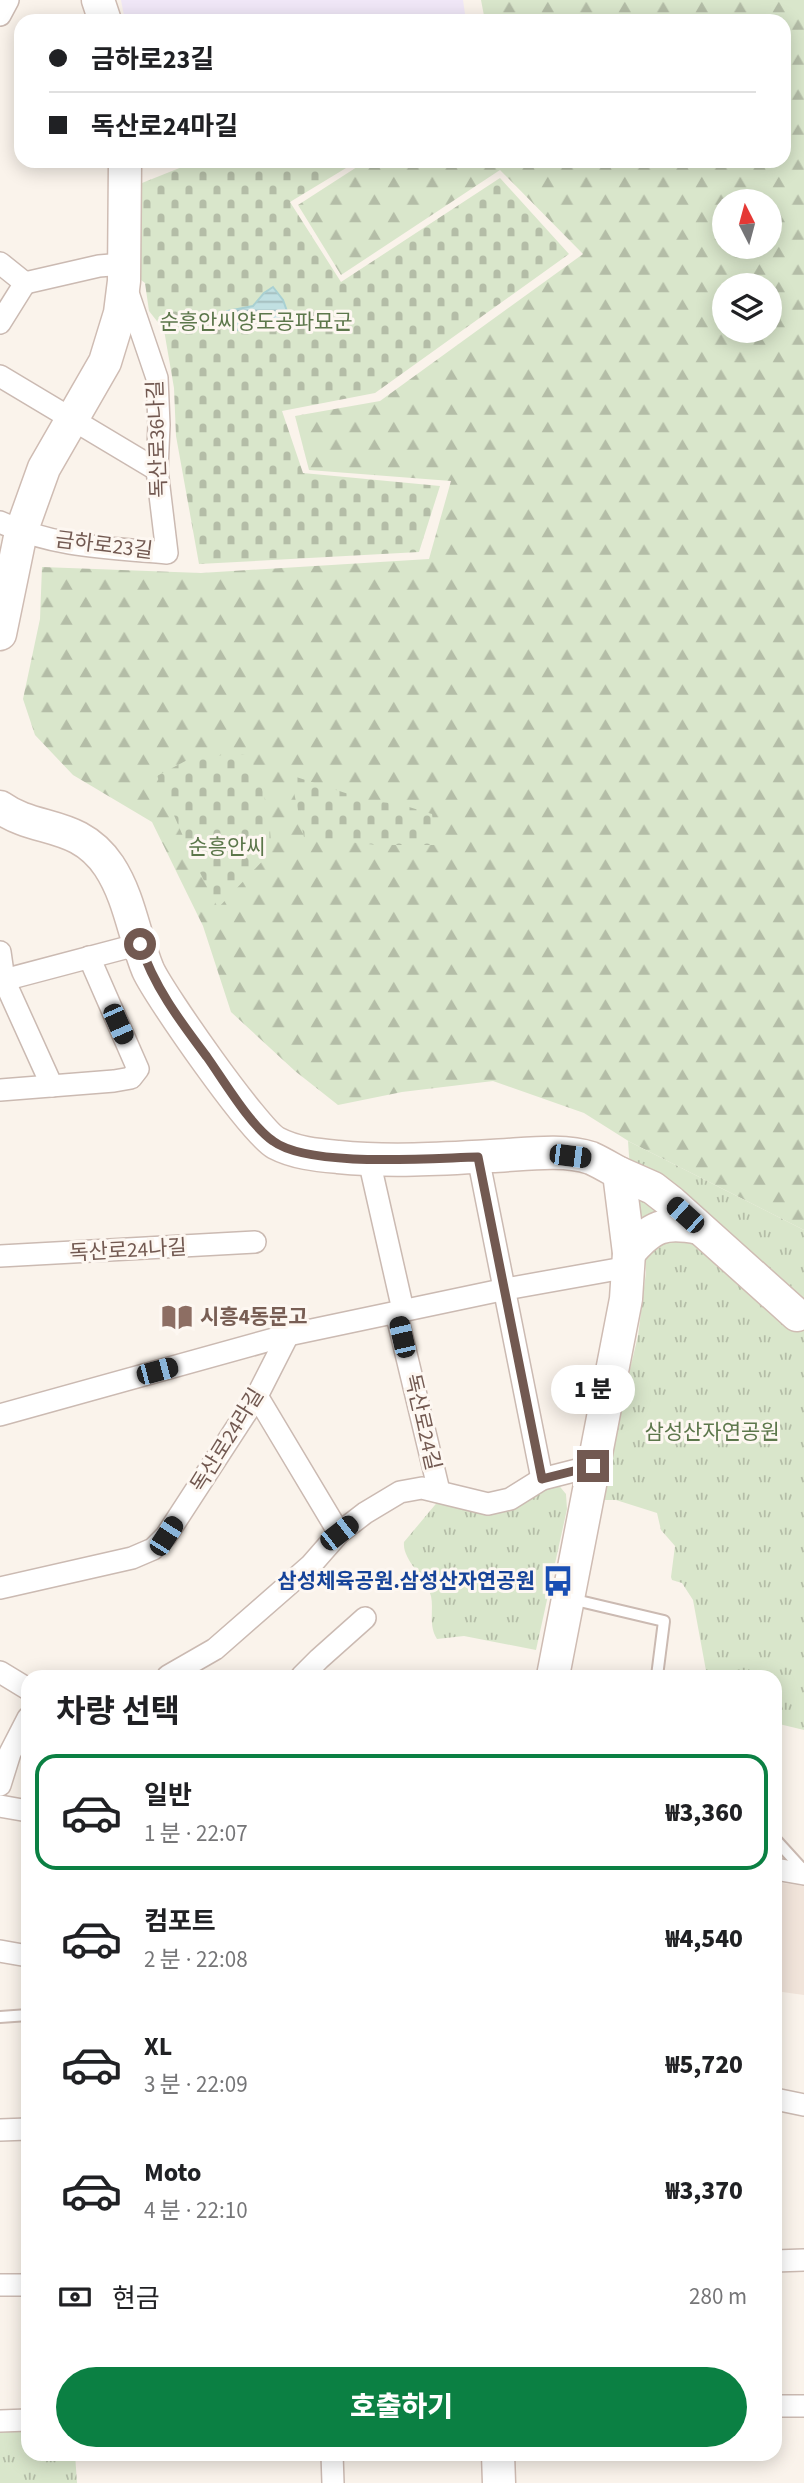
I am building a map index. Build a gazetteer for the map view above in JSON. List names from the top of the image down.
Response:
{
  "streets": {
    "street": [
      "독산로36나길",
      "금하로23길",
      "독산로24나길",
      "독산로24길",
      "독산로24라길"
    ]
  },
  "crossings": [
    ["독산로36나길", "금하로23길"]
  ],
  "parks": ["순흥안씨양도공파묘군", "순흥안씨", "삼성산자연공원"],
  "places": {
    "library": ["시흥4동문고"],
    "bus stop": ["삼성체육공원.삼성산자연공원"]
  },
  "north": "top",
  "page": {
    "banner": ["금하로23길", "독산로24마길"],
    "bubble": "1 분",
    "heading": "차량 선택",
    "list": [
      {
        "name": "일반",
        "note": "1 분 · 22:07",
        "value": "₩3,360"
      },
      {
        "name": "컴포트",
        "note": "2 분 · 22:08",
        "value": "₩4,540"
      },
      {
        "name": "XL",
        "note": "3 분 · 22:09",
        "value": "₩5,720"
      },
      {
        "name": "Moto",
        "note": "4 분 · 22:10",
        "value": "₩3,370"
      }
    ],
    "pay": ["현금", "280 m"],
    "buttons": "호출하기"
  }
}
